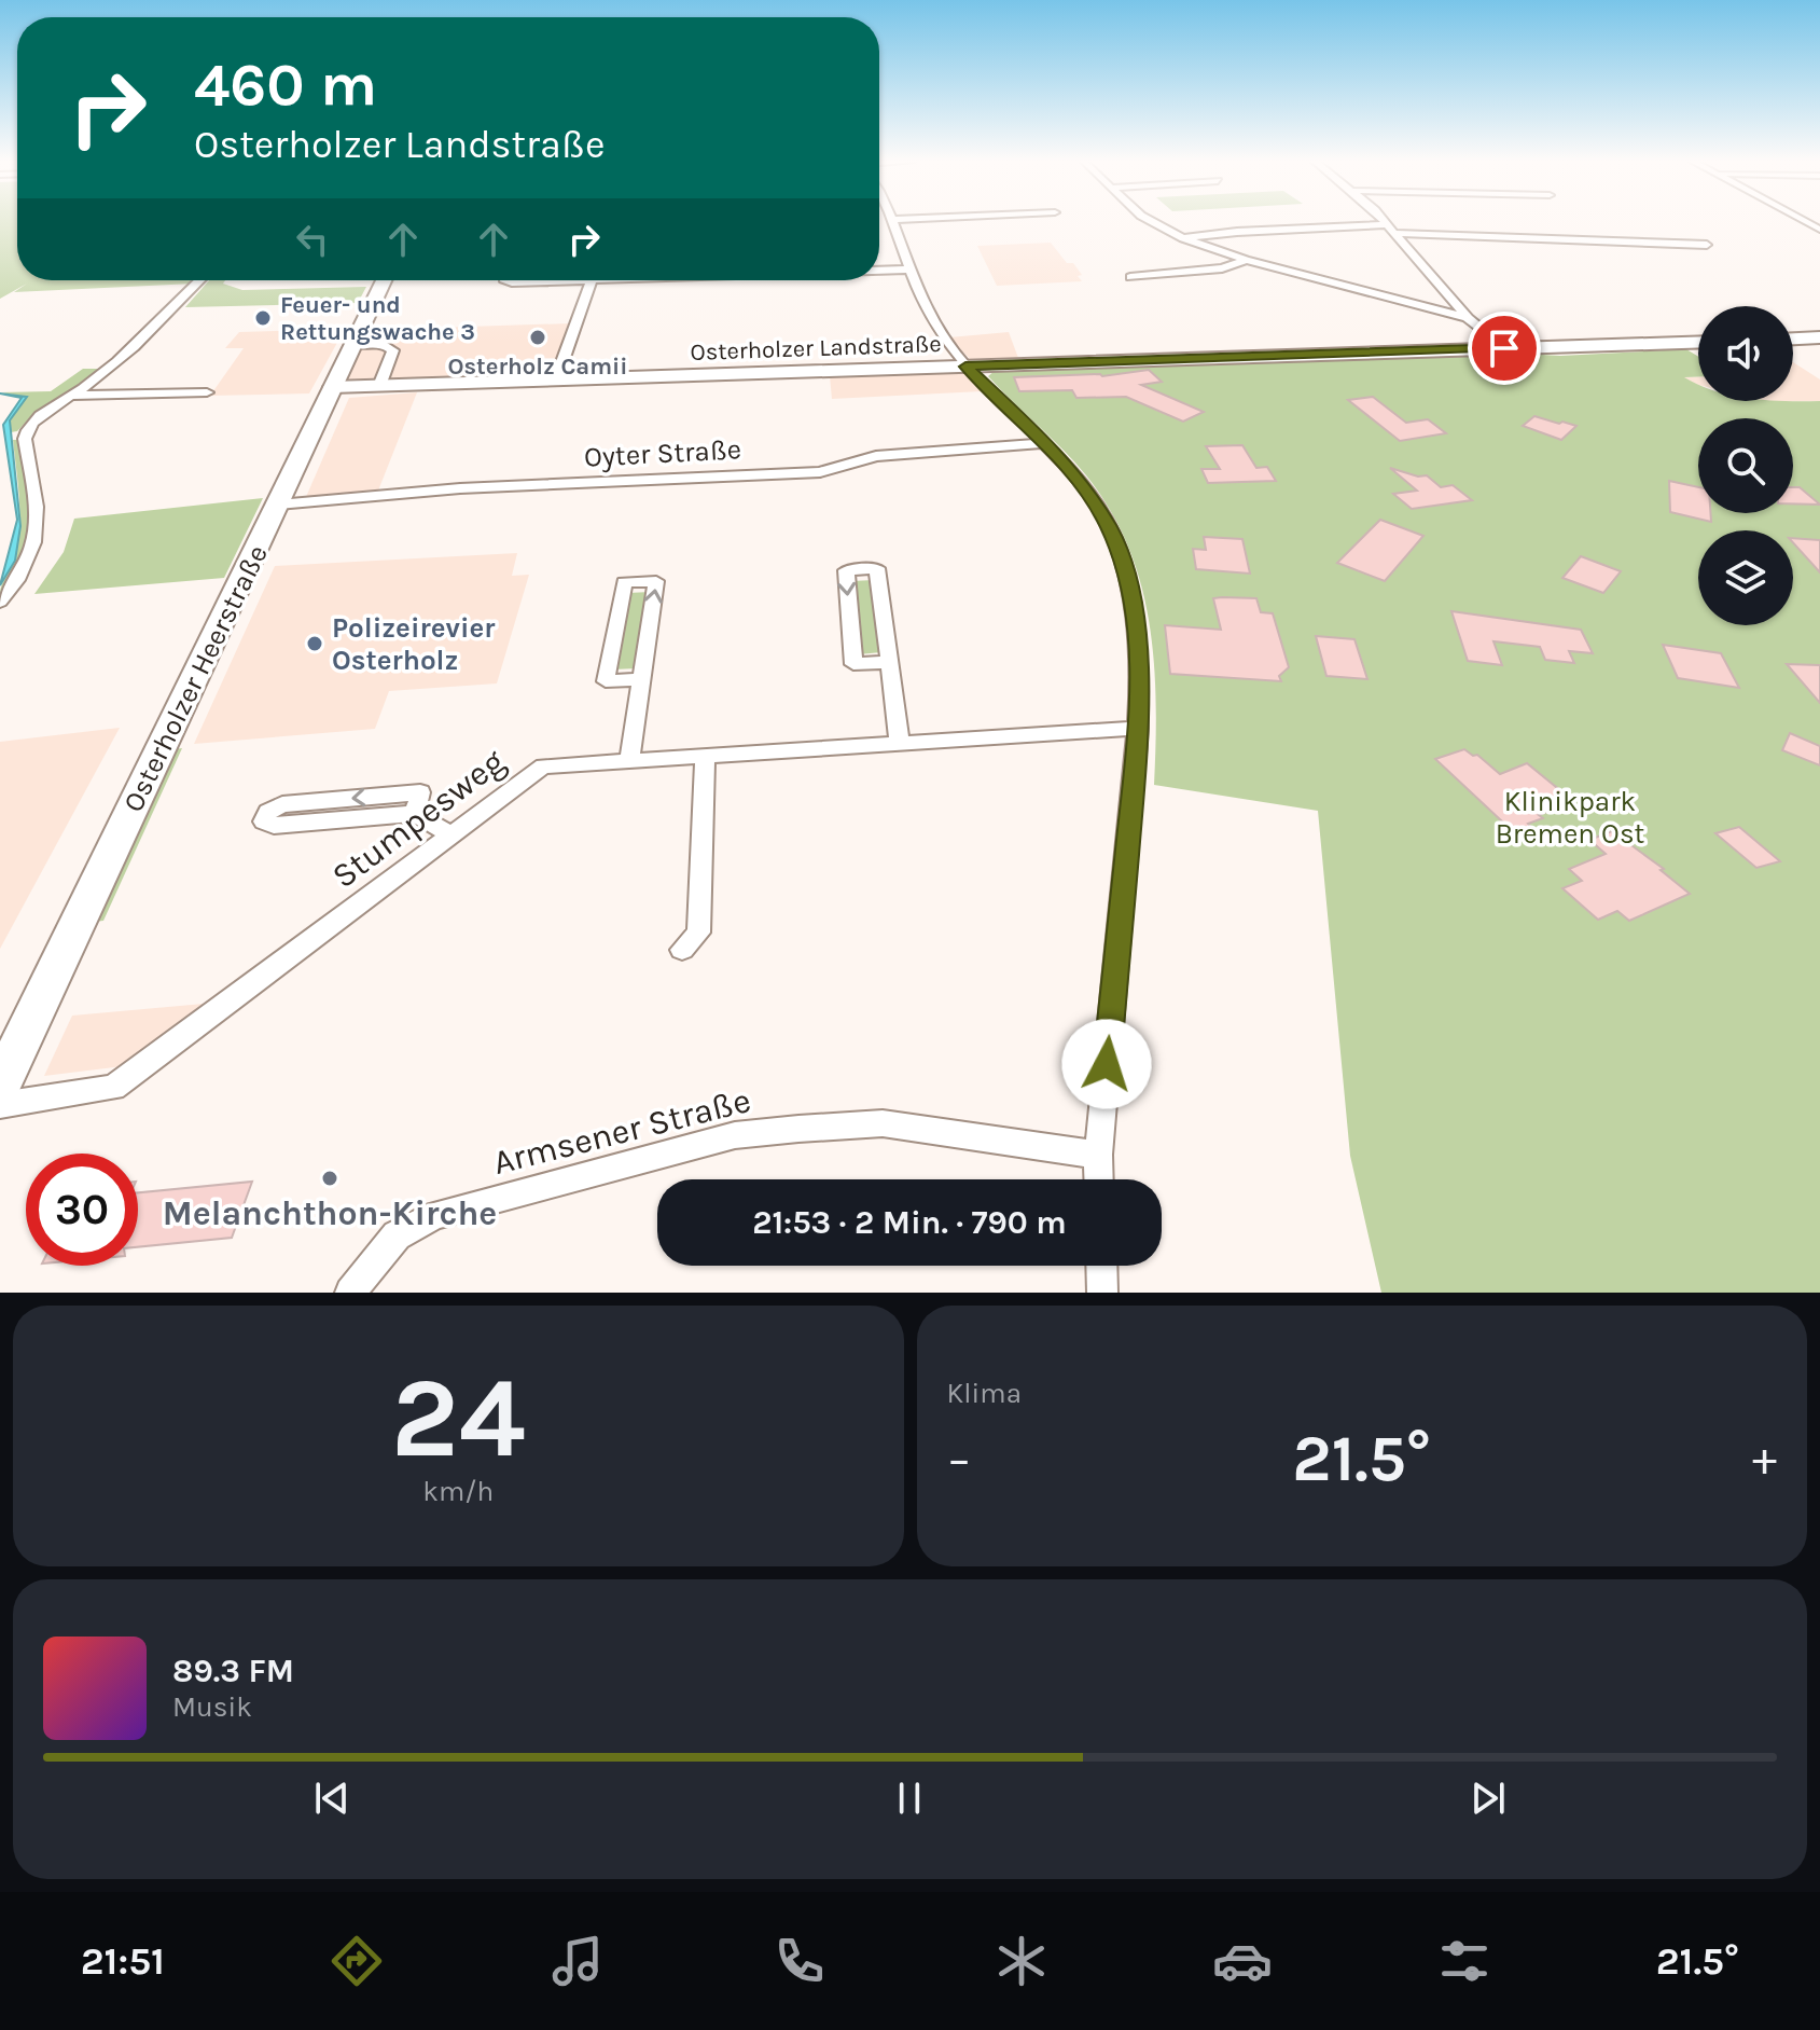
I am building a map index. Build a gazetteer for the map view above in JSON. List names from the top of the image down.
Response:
{
  "streets": {
    "main road": ["Osterholzer Landstraße", "Osterholzer Heerstraße"],
    "street": ["Oyter Straße", "Stumpesweg", "Armsener Straße"]
  },
  "crossings": [
    ["Osterholzer Landstraße", "Osterholzer Heerstraße"],
    ["Oyter Straße", "Osterholzer Heerstraße"]
  ],
  "parks": ["Klinikpark Bremen Ost"],
  "places": [
    "Feuer- und Rettungswache 3",
    "Osterholz Camii",
    "Polizeirevier Osterholz",
    "Melanchthon-Kirche"
  ],
  "page": {
    "turn": ["460 m", "Osterholzer Landstraße"],
    "limit": "30",
    "trip": "21:53 · 2 Min. · 790 m",
    "tile": [
      ["24", "km/h"],
      "Klima"
    ],
    "heat": ["−", "21.5°", "+"],
    "song": ["89.3 FM", "Musik"],
    "tabs": ["21:51", "21.5°"]
  }
}
